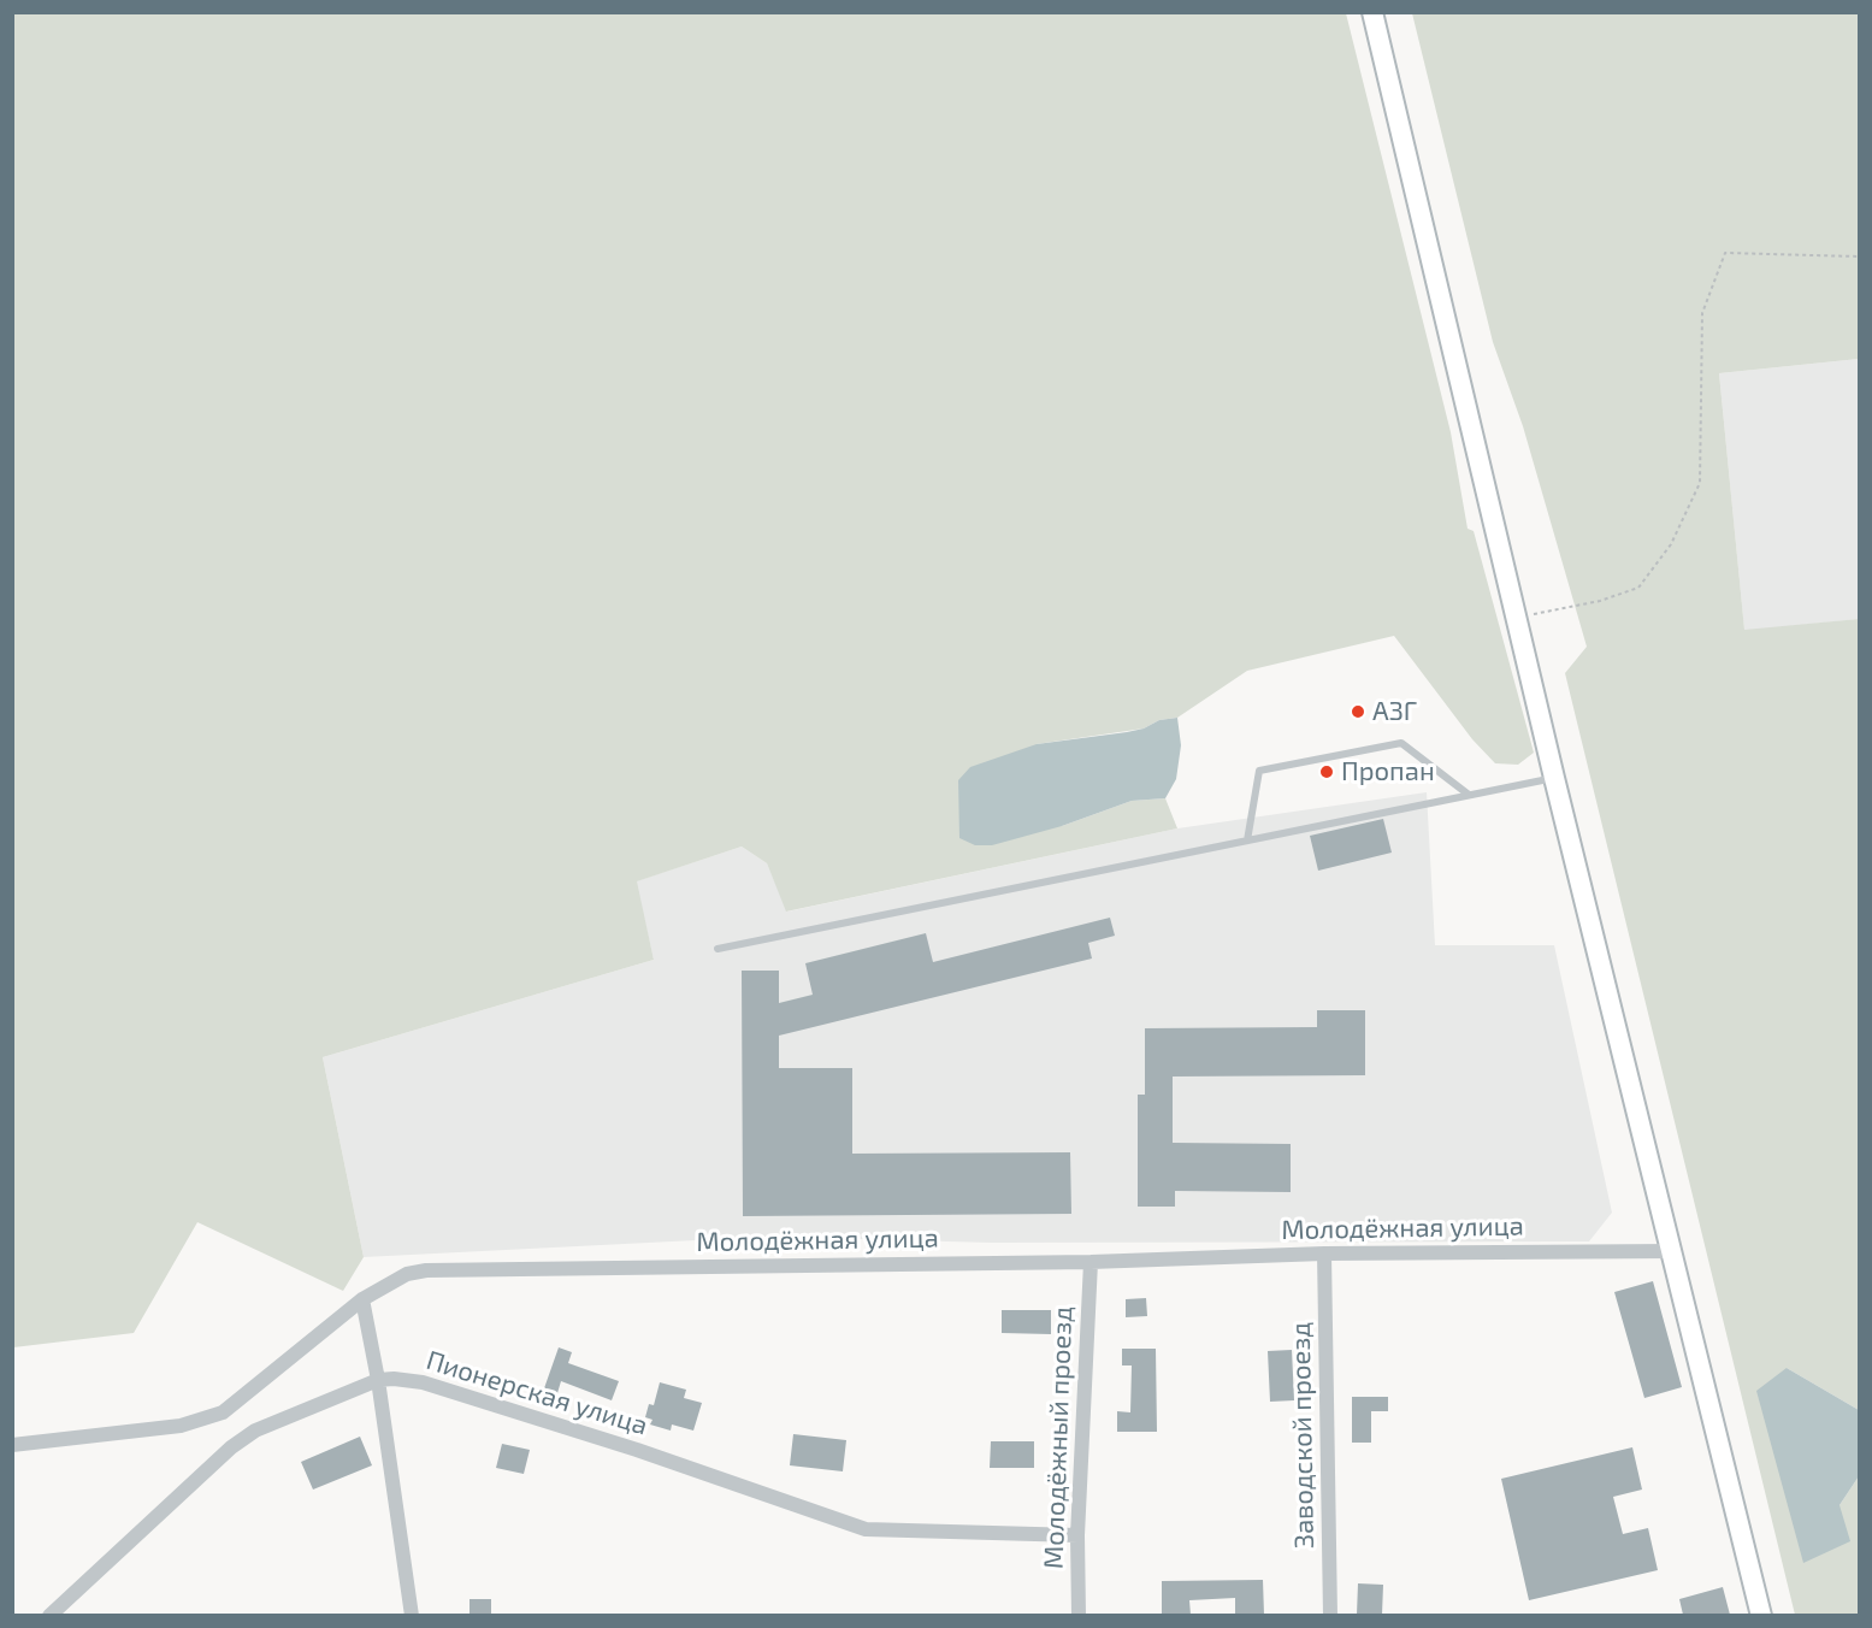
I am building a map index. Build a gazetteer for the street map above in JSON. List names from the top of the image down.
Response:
{
  "streets": {
    "street": [
      "Молодёжная улица",
      "Пионерская улица",
      "Заводской проезд",
      "Молодёжный проезд"
    ]
  },
  "crossings": [
    ["Молодёжная улица", "Заводской проезд"],
    ["Молодёжная улица", "Молодёжный проезд"],
    ["Пионерская улица", "Молодёжный проезд"]
  ],
  "places": ["АЗГ", "Пропан"]
}
